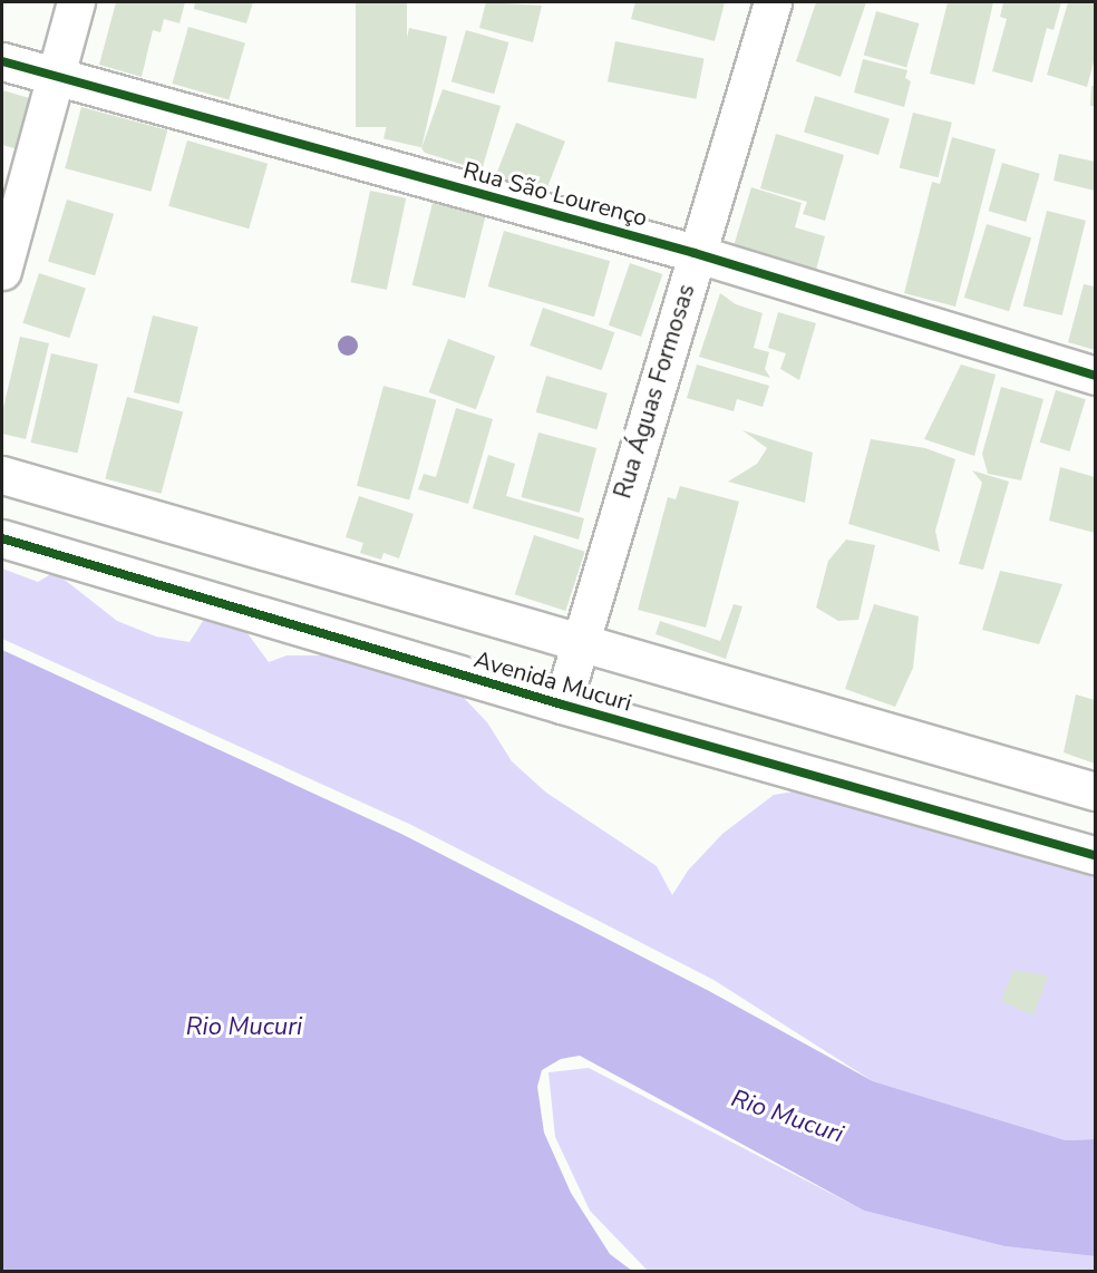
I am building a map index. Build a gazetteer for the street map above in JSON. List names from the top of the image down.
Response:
{
  "streets": {
    "street": ["Rua São Lourenço", "Rua Águas Formosas", "Avenida Mucuri"]
  },
  "crossings": [
    ["Rua São Lourenço", "Rua Águas Formosas"],
    ["Rua Águas Formosas", "Avenida Mucuri"]
  ],
  "water": ["Rio Mucuri"]
}
